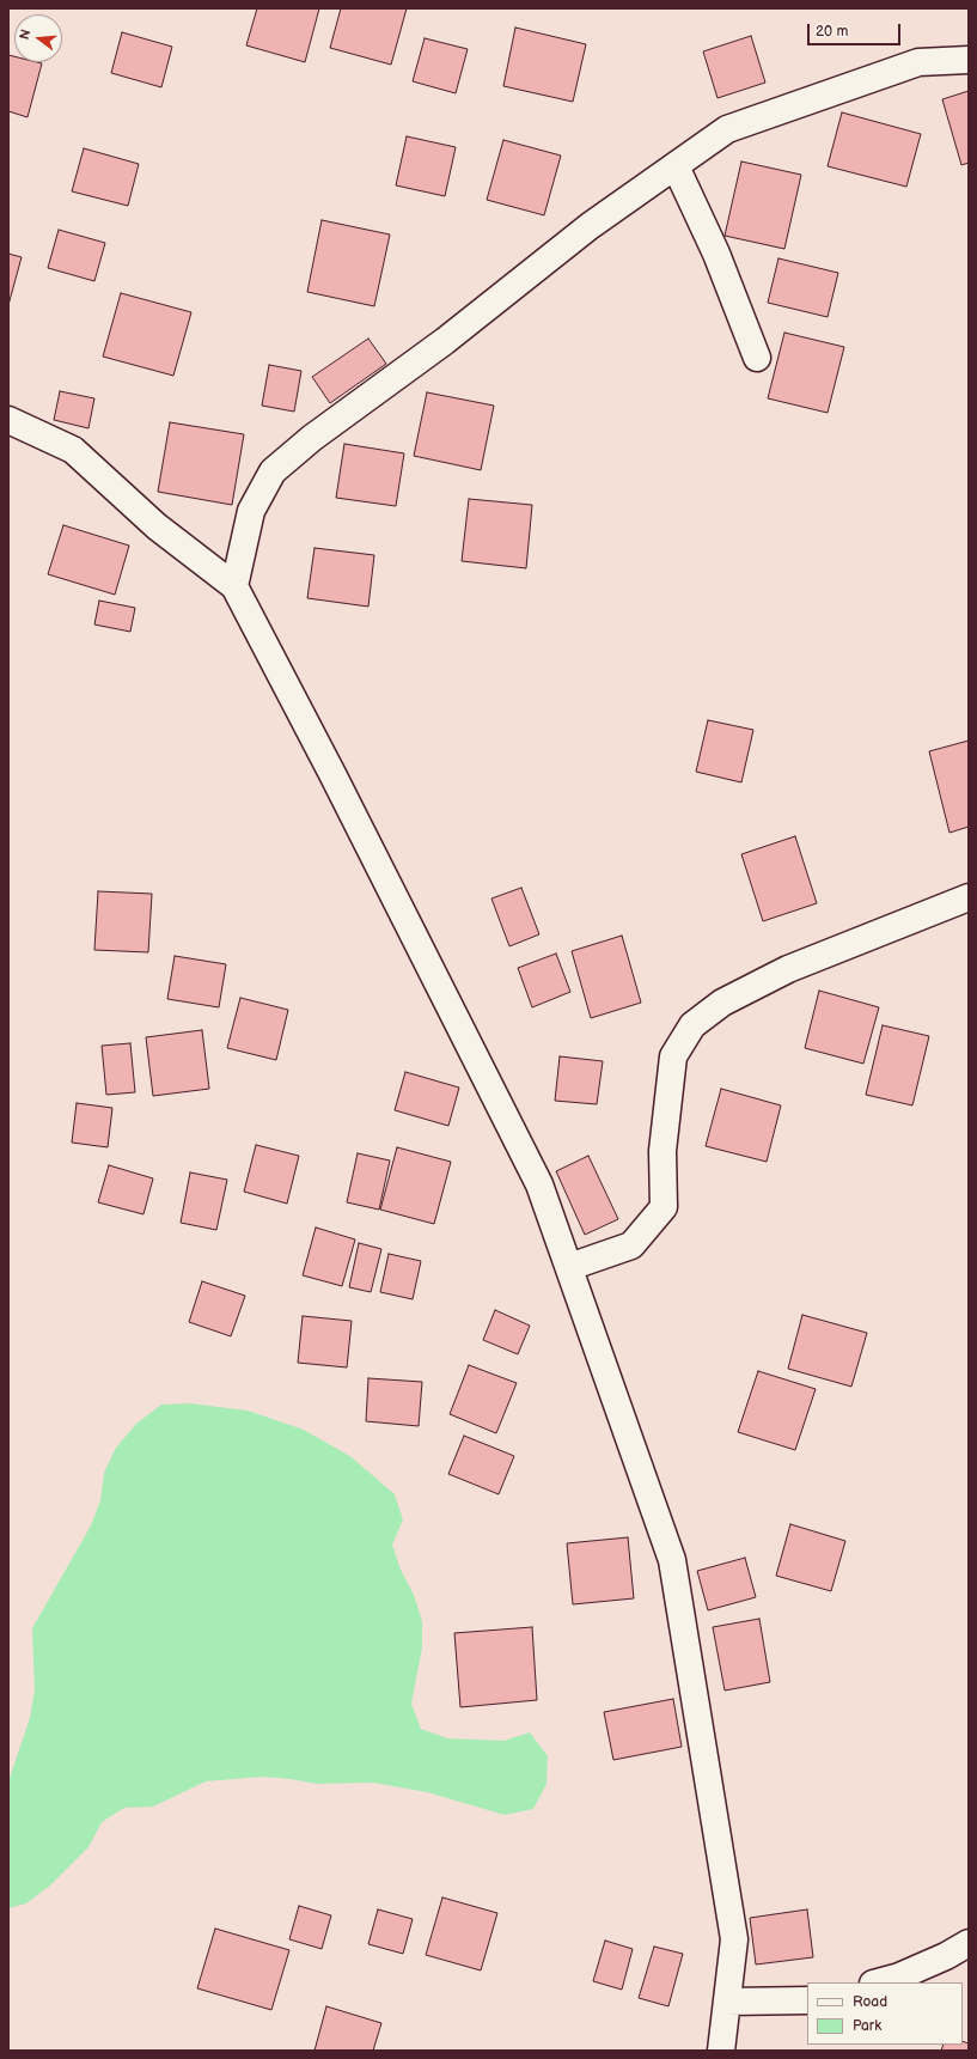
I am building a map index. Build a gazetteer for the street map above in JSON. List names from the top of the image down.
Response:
{
  "legend": ["Road", "Park"],
  "scale_bar": "20 m",
  "north": "left"
}
